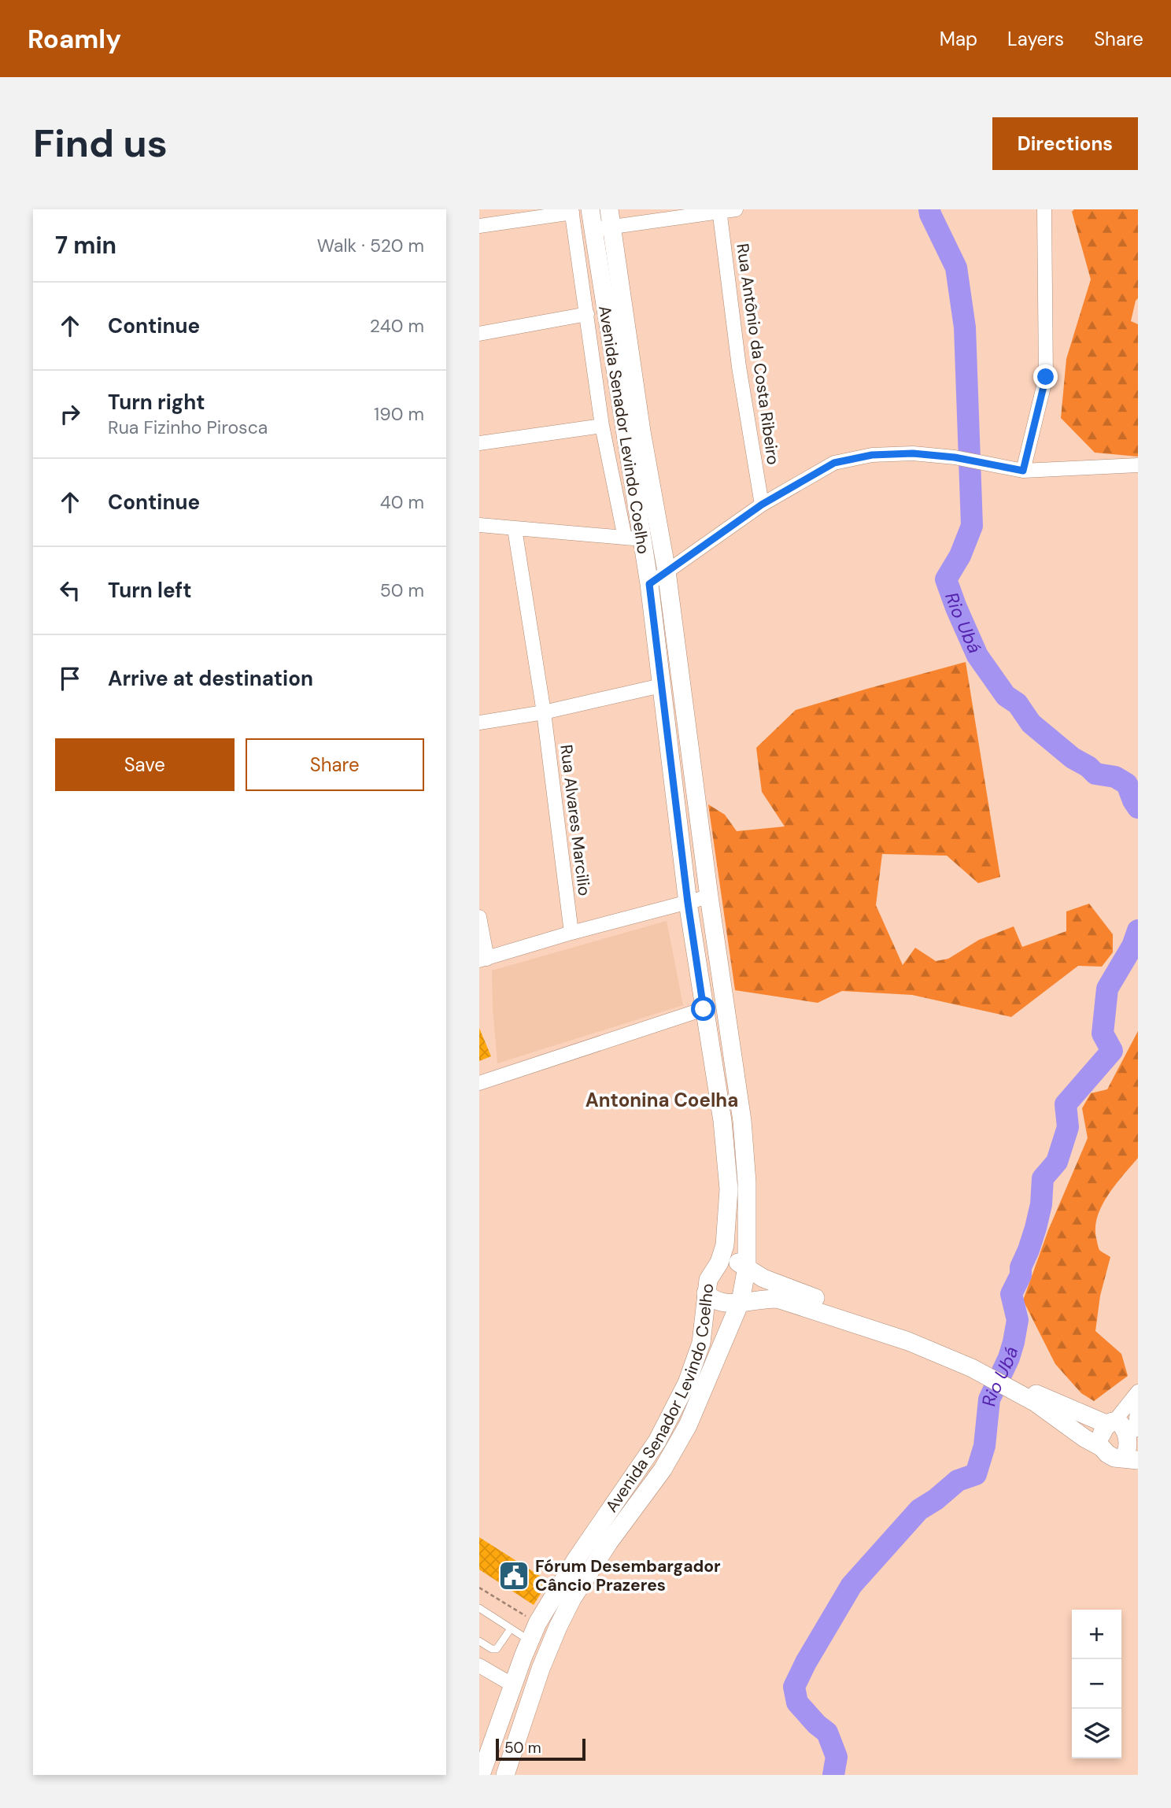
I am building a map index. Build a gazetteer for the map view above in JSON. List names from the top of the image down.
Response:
{
  "streets": {
    "street": ["Rua Antônio da Costa Ribeiro", "Avenida Senador Levindo Coelho", "Rua Alvares Marcilio"]
  },
  "districts": ["Antonina Coelha"],
  "water": ["Rio Ubá"],
  "places": {
    "public building": ["Fórum Desembargador Câncio Prazeres"]
  },
  "scale_bar": "50 m",
  "page": {
    "header": "Roamly",
    "nav": ["Map", "Layers", "Share"],
    "buttons": [
      "Directions",
      ["Save", "Share"]
    ],
    "title": "Find us",
    "heading": ["7 min", "Walk · 520 m"],
    "list": [
      ["Continue", "240 m"],
      ["Turn right", "Rua Fizinho Pirosca", "190 m"],
      ["Continue", "40 m"],
      ["Turn left", "50 m"],
      "Arrive at destination"
    ],
    "map_buttons": ["+", "−"],
    "scale": "50 m"
  }
}
